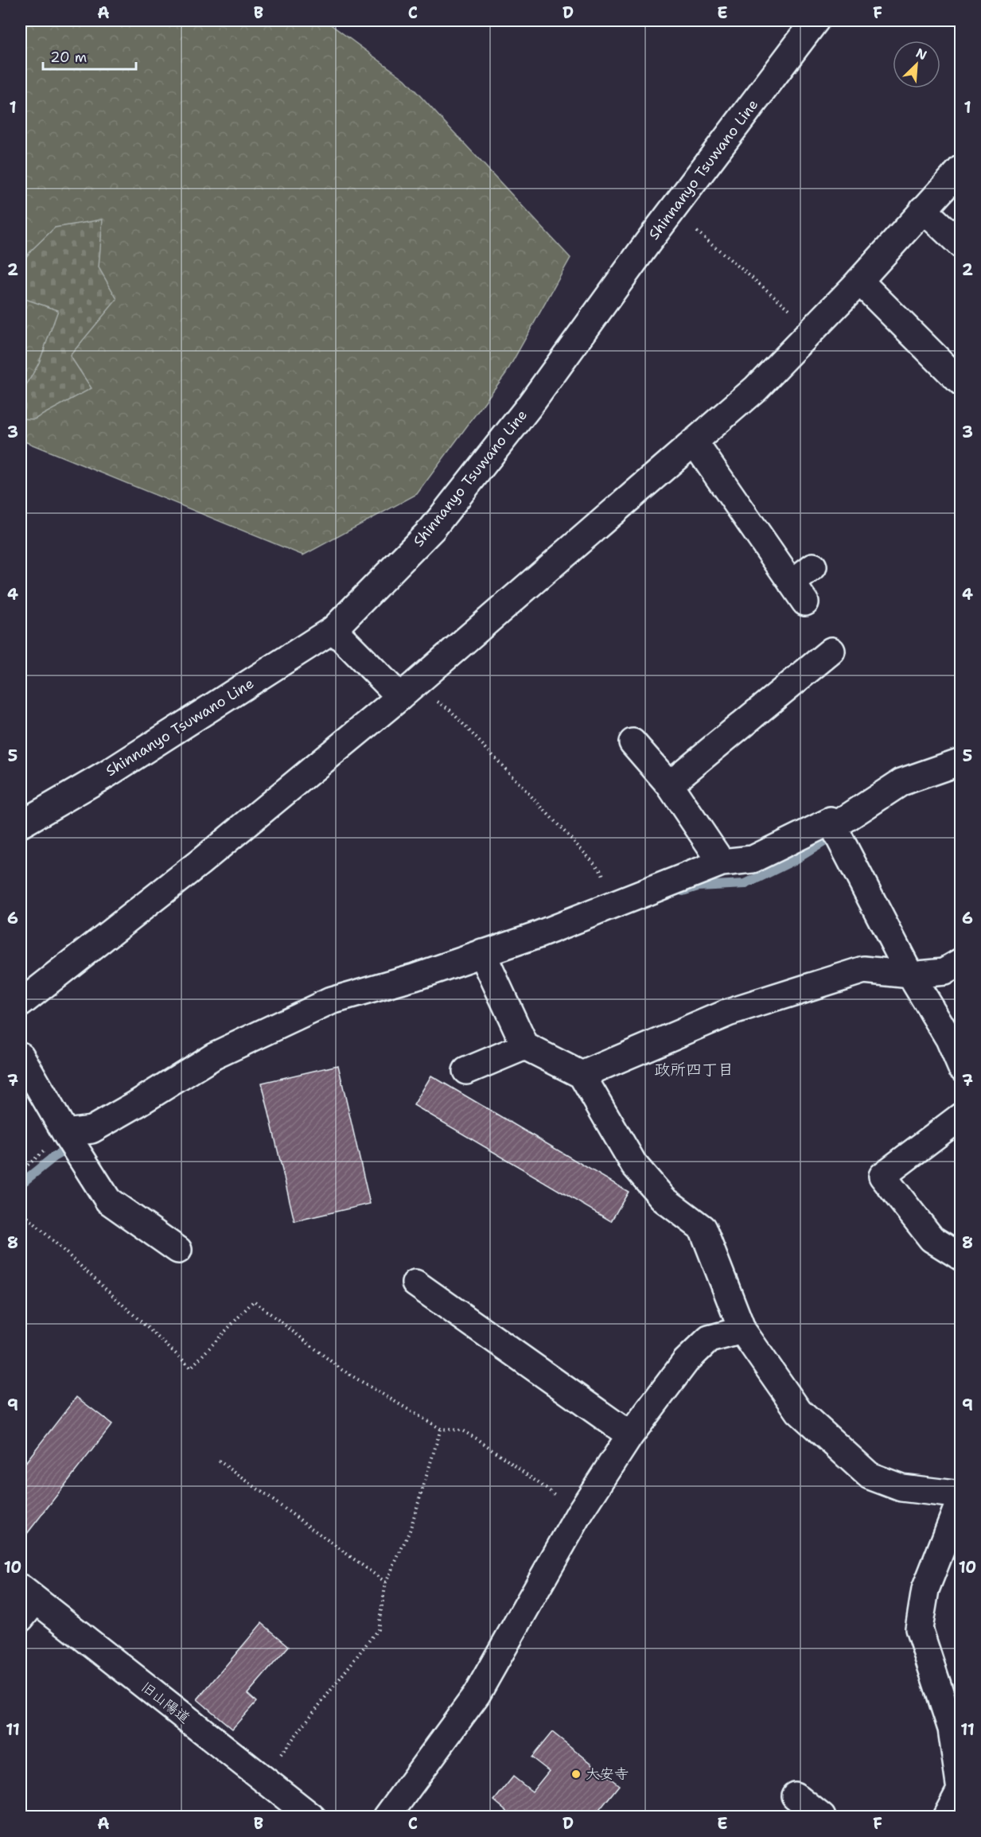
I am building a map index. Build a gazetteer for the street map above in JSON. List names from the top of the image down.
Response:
{
  "streets": {
    "street": ["Shinnanyo Tsuwano Line", "旧山陽道"]
  },
  "districts": ["政所四丁目"],
  "places": ["大安寺"],
  "scale_bar": "20 m",
  "north": "top right",
  "grid": {
    "columns": [
      "A",
      "B",
      "C",
      "D",
      "E",
      "F"
    ],
    "rows": [
      "1",
      "2",
      "3",
      "4",
      "5",
      "6",
      "7",
      "8",
      "9",
      "10",
      "11"
    ]
  }
}
